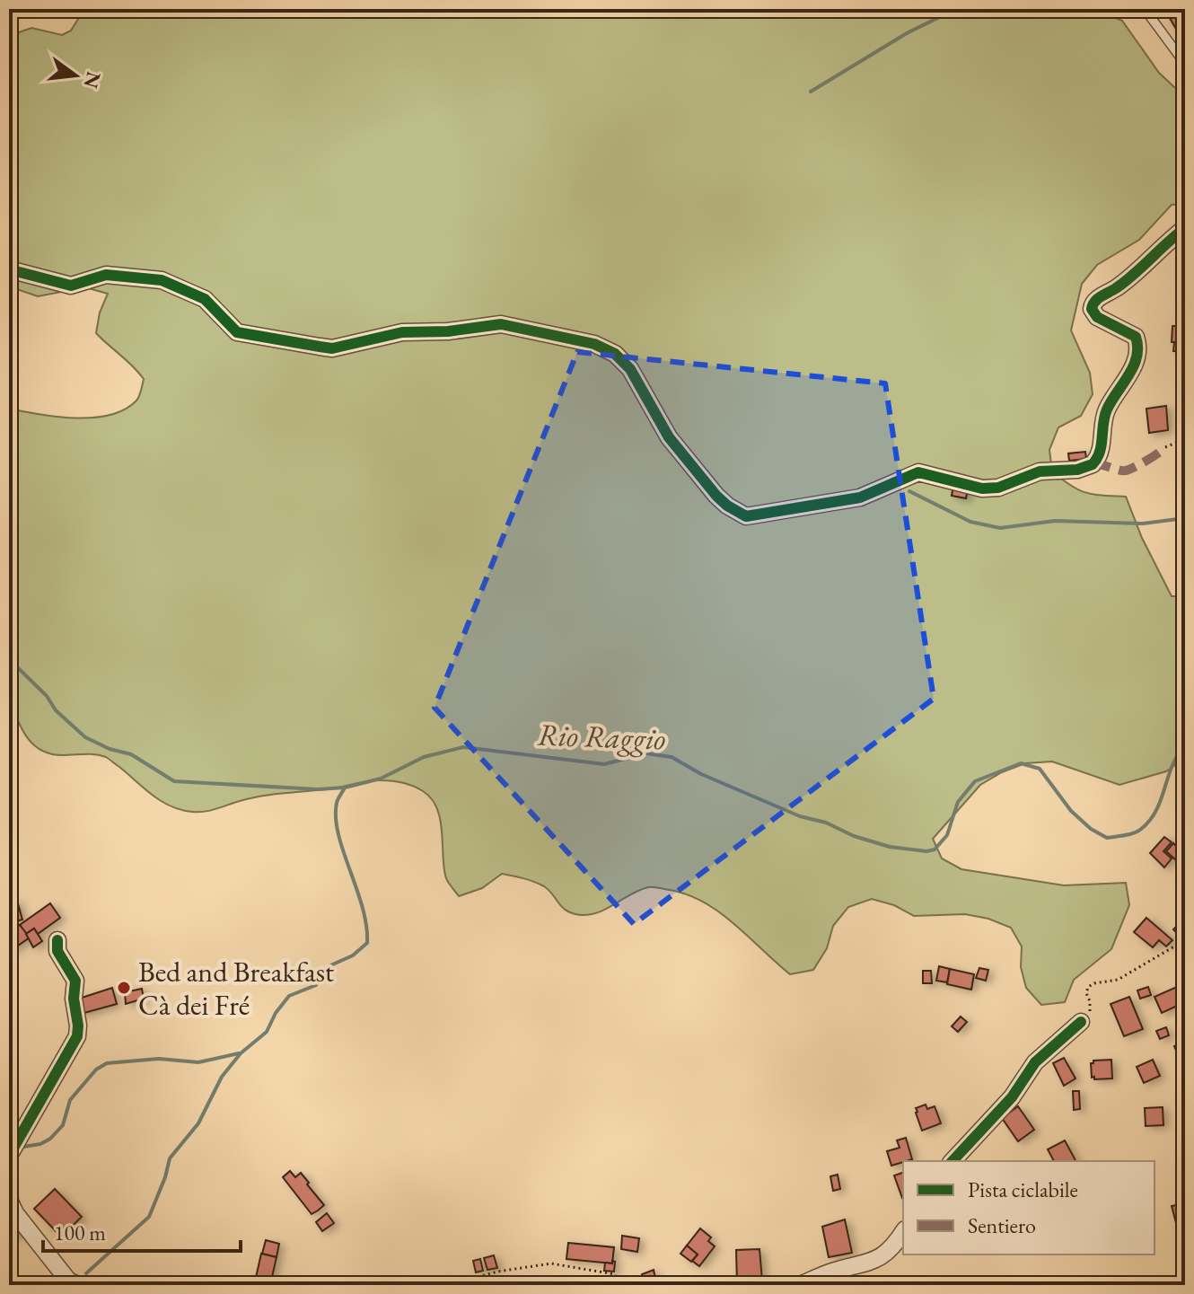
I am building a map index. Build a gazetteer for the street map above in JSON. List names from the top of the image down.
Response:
{
  "water": ["Rio Raggio"],
  "places": ["Bed and Breakfast Cà dei Fré"],
  "legend": ["Pista ciclabile", "Sentiero"],
  "scale_bar": "100 m",
  "north": "right"
}
